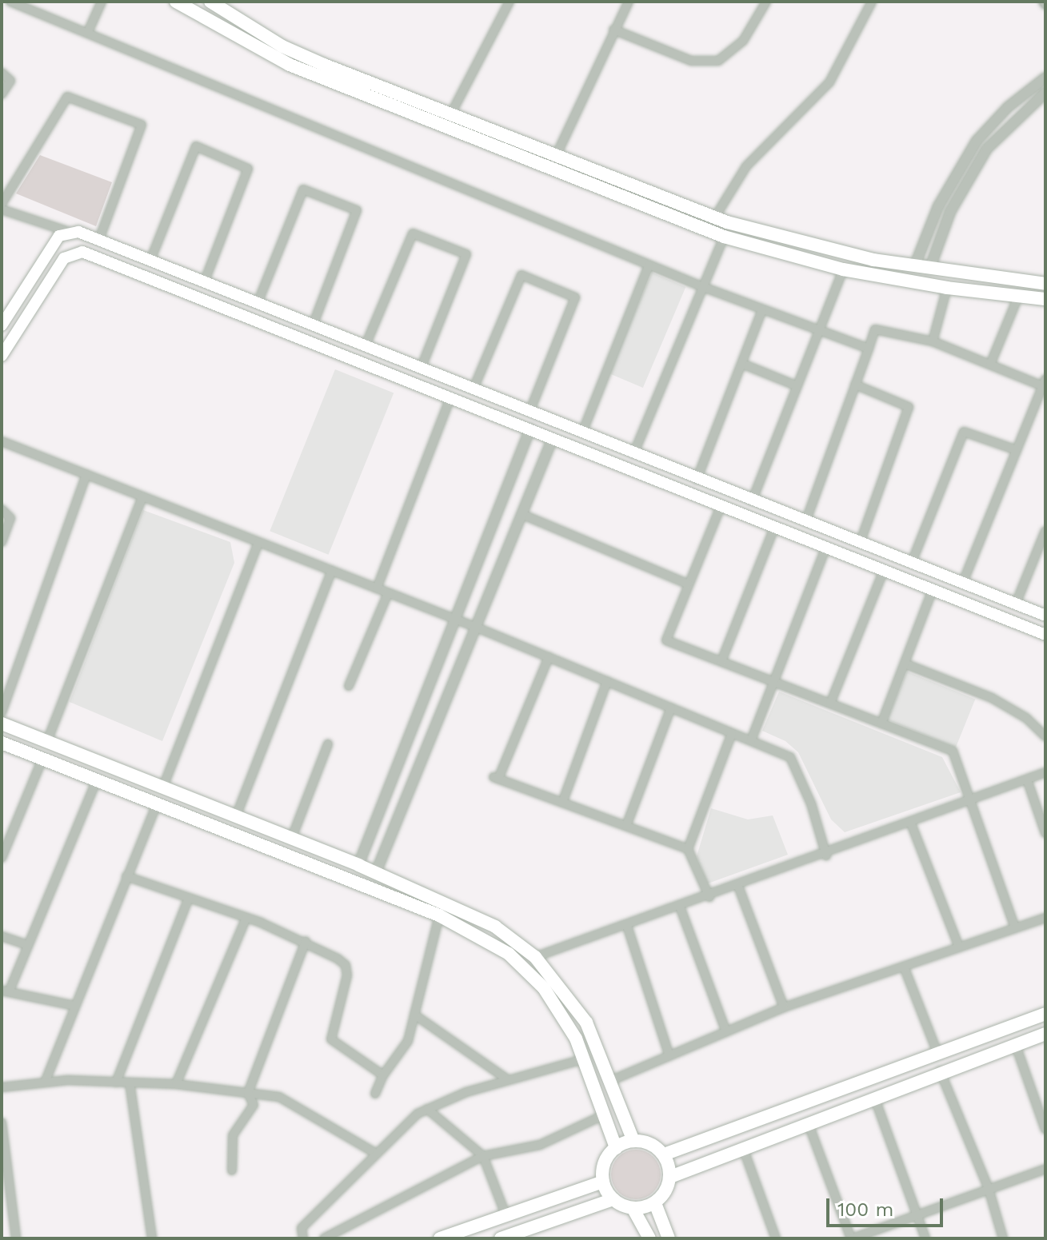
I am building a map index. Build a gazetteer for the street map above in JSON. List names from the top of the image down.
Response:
{
  "scale_bar": "100 m"
}
